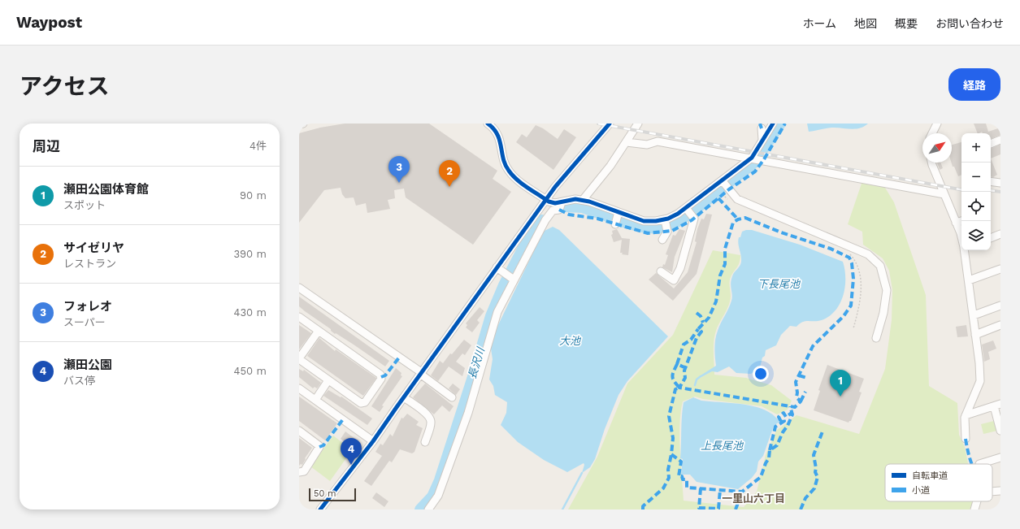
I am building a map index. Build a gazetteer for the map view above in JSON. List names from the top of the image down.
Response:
{
  "districts": ["一里山六丁目"],
  "water": [
    "下長尾池",
    "大池",
    "長沢川",
    "上長尾池"
  ],
  "legend": ["自転車道", "小道"],
  "scale_bar": "50 m",
  "north": "top right",
  "page": {
    "header": "Waypost",
    "nav": [
      "ホーム",
      "地図",
      "概要",
      "お問い合わせ"
    ],
    "title": "アクセス",
    "buttons": "経路",
    "heading": ["周辺", "4件"],
    "map_buttons": ["+", "−"],
    "pins": [
      "3",
      "2",
      "1",
      "4"
    ],
    "list": [
      {
        "mark": "1",
        "name": "瀬田公園体育館",
        "note": "スポット",
        "value": "90 m"
      },
      {
        "mark": "2",
        "name": "サイゼリヤ",
        "note": "レストラン",
        "value": "390 m"
      },
      {
        "mark": "3",
        "name": "フォレオ",
        "note": "スーパー",
        "value": "430 m"
      },
      {
        "mark": "4",
        "name": "瀬田公園",
        "note": "バス停",
        "value": "450 m"
      }
    ],
    "scale": "50 m"
  }
}
